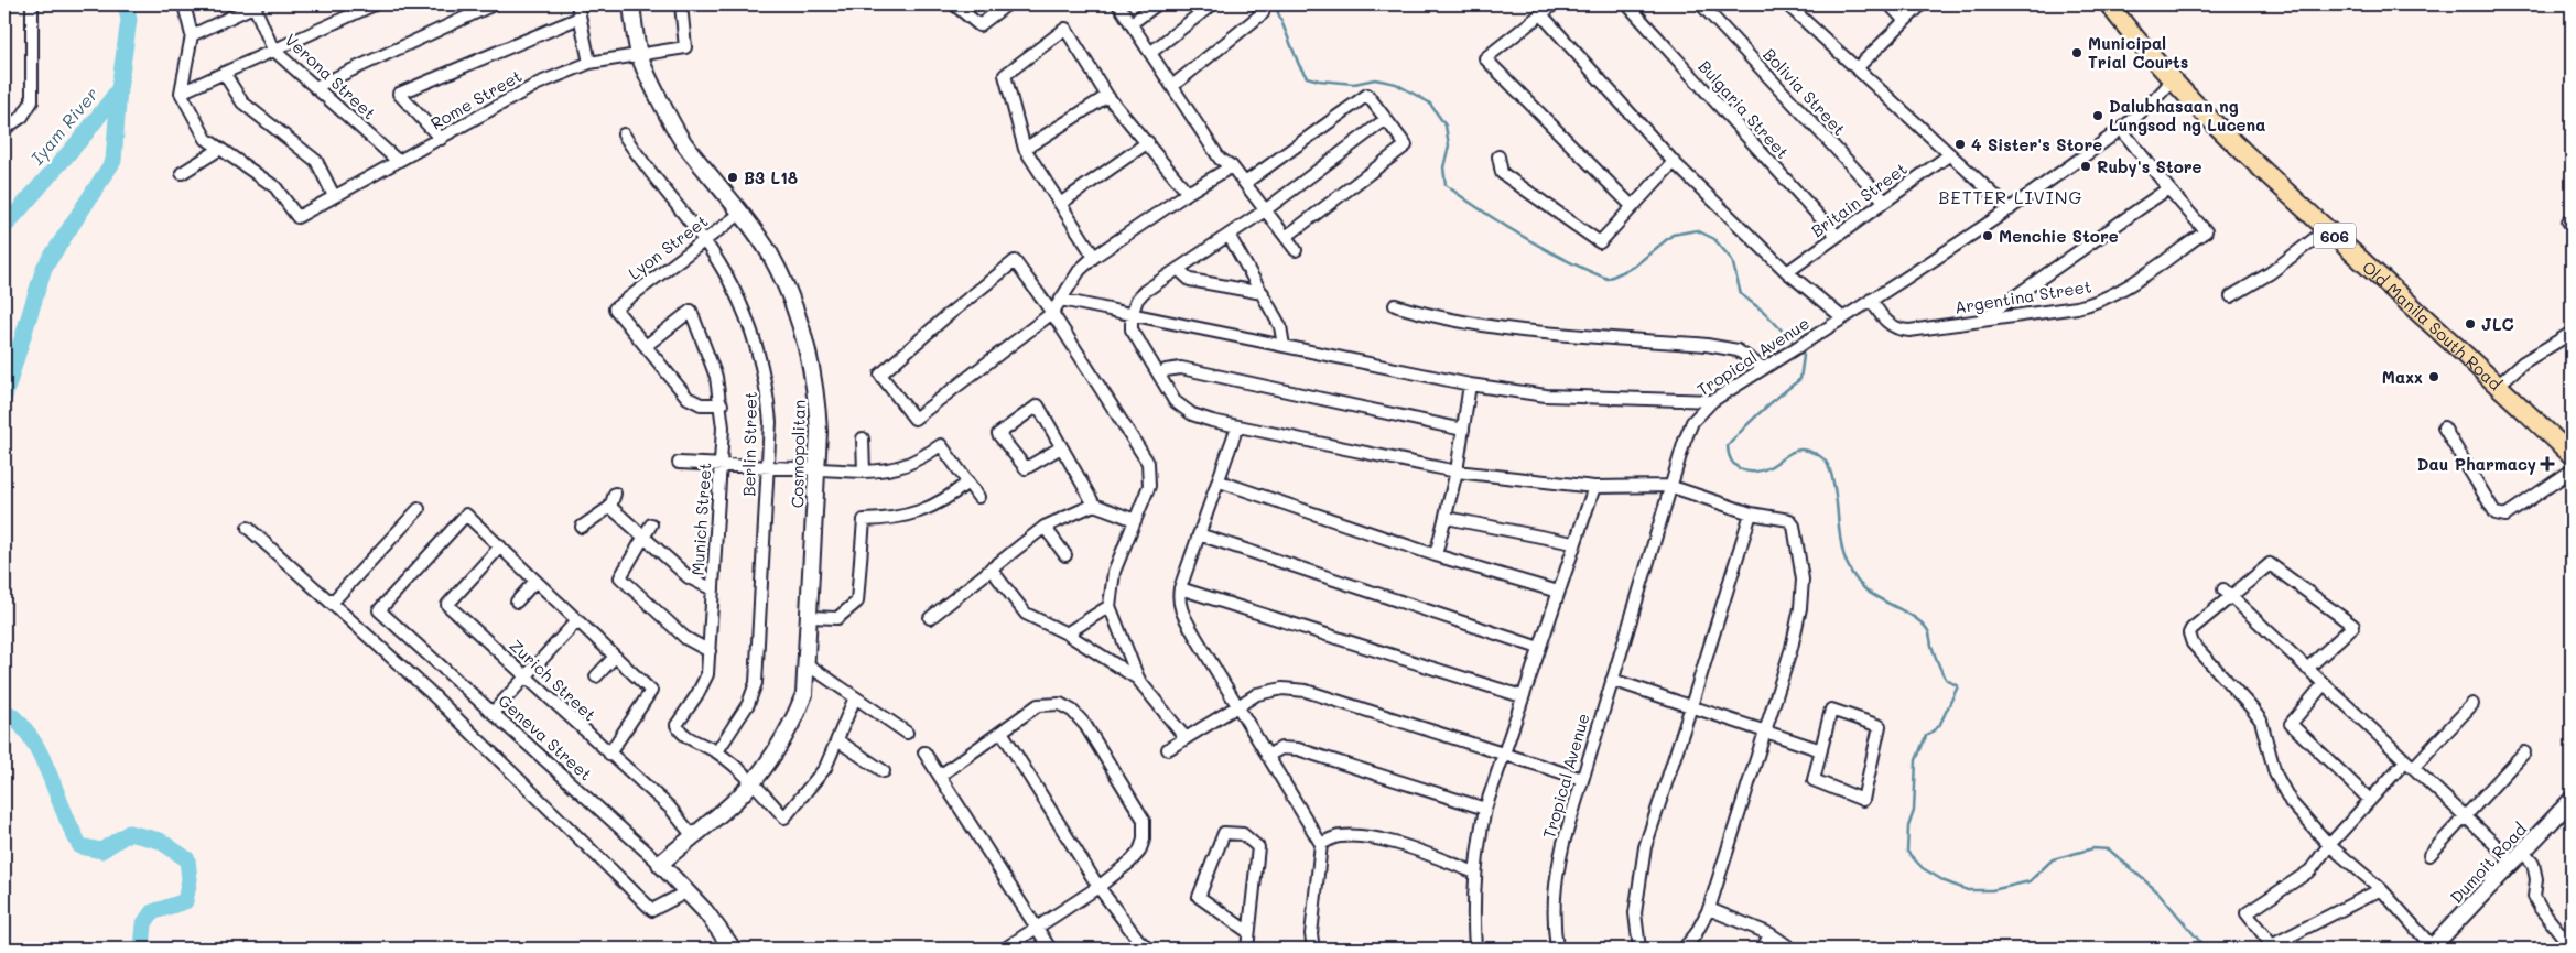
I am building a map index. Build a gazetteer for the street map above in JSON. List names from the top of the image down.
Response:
{
  "streets": {
    "main road": ["606", "Old Manila South Road"],
    "street": [
      "Verona Street",
      "Bolivia Street",
      "Rome Street",
      "Bulgaria Street",
      "Britain Street",
      "Lyon Street",
      "Argentina Street",
      "Tropical Avenue",
      "Berlin Street",
      "Cosmopolitan",
      "Munich Street",
      "Zurich Street",
      "Geneva Street",
      "Dumoit Road"
    ]
  },
  "crossings": [
    ["Verona Street", "Rome Street"],
    ["Bolivia Street", "Britain Street"],
    ["Rome Street", "Cosmopolitan"],
    ["Bulgaria Street", "Britain Street"],
    ["Lyon Street", "Berlin Street"],
    ["Lyon Street", "Cosmopolitan"],
    ["Lyon Street", "Munich Street"],
    ["Argentina Street", "Tropical Avenue"],
    ["Old Manila South Road", "Tropical Avenue"],
    ["Berlin Street", "Munich Street"],
    ["Cosmopolitan", "Zurich Street"],
    ["Cosmopolitan", "Geneva Street"],
    ["Zurich Street", "Geneva Street"]
  ],
  "districts": ["BETTER LIVING"],
  "water": ["Iyam River"],
  "places": {
    "other": [
      "Municipal Trial Courts",
      "Dalubhasaan ng Lungsod ng Lucena",
      "4 Sister's Store",
      "Ruby's Store",
      "B3 L18",
      "Menchie Store",
      "JLC",
      "Maxx"
    ],
    "health": ["Dau Pharmacy"]
  }
}
